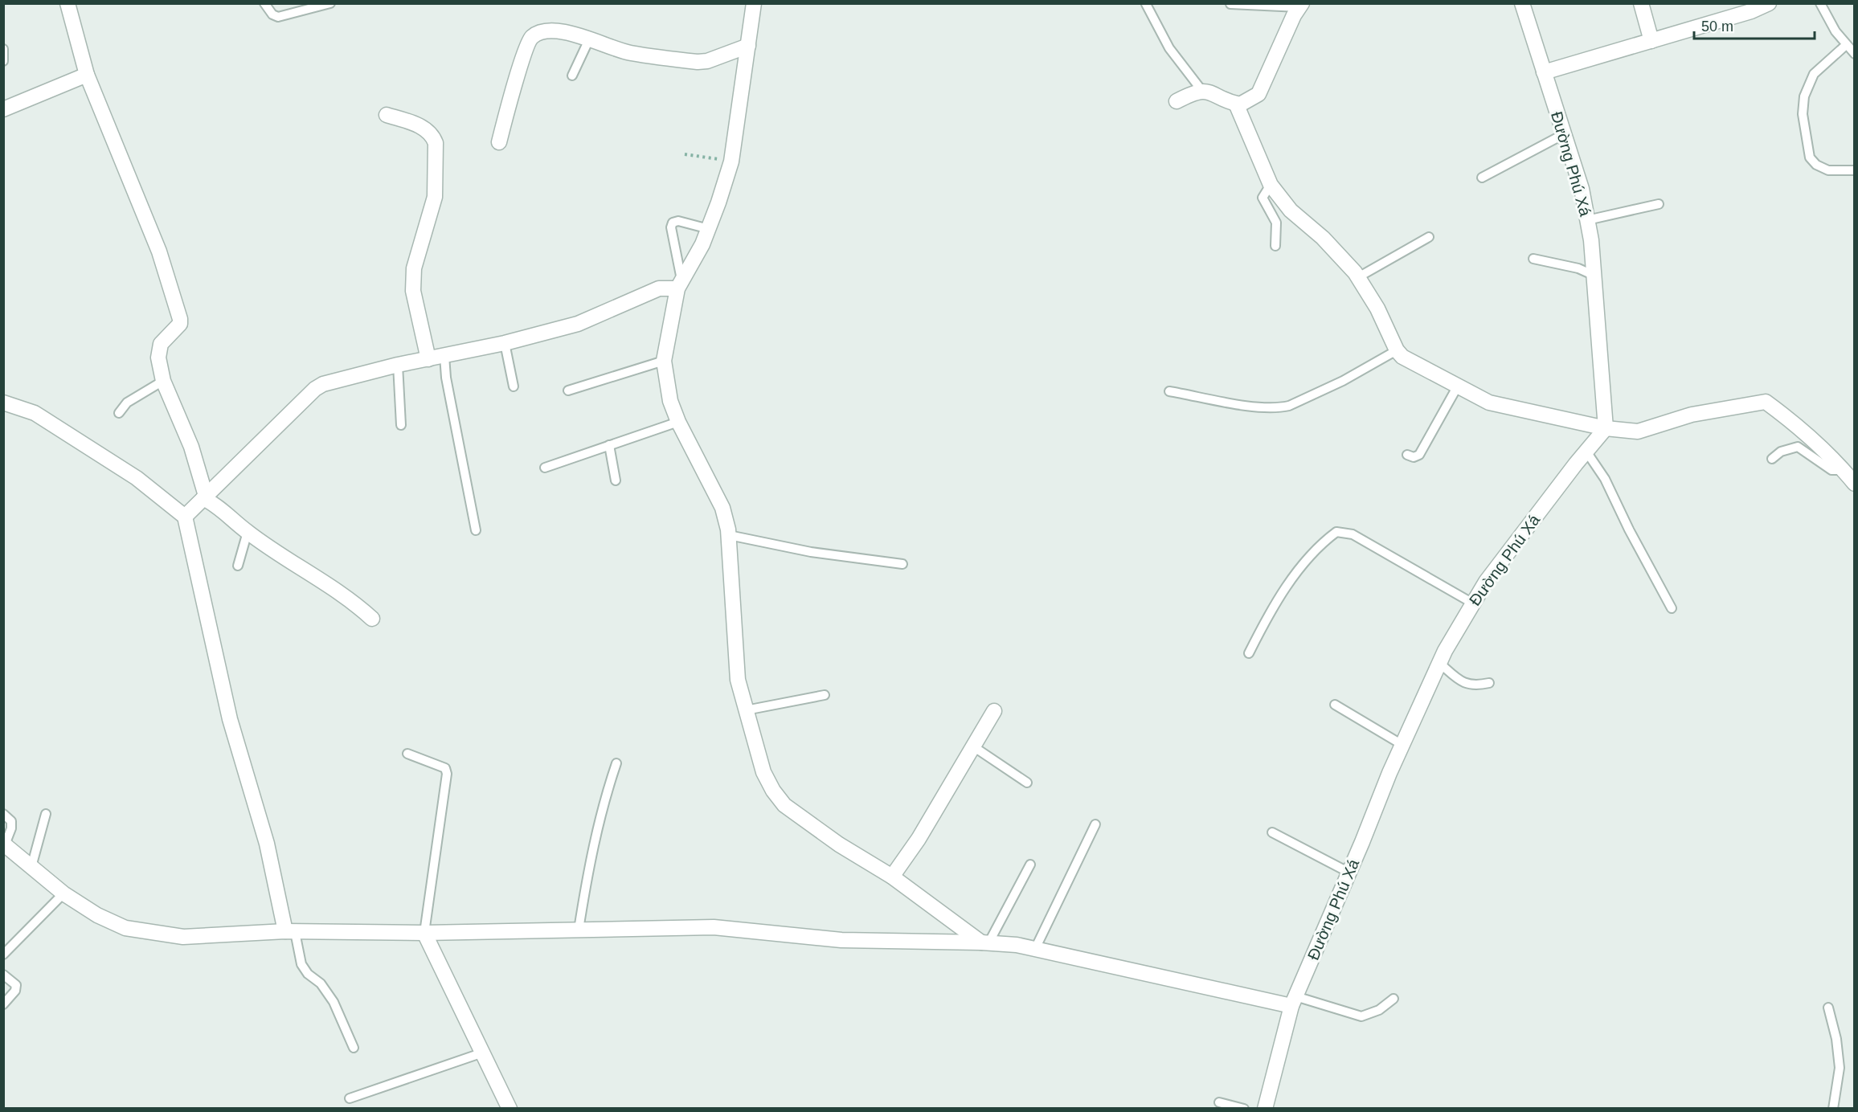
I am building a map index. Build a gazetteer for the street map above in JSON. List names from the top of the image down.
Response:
{
  "streets": {
    "street": ["Đường Phú Xá"]
  },
  "scale_bar": "50 m"
}
